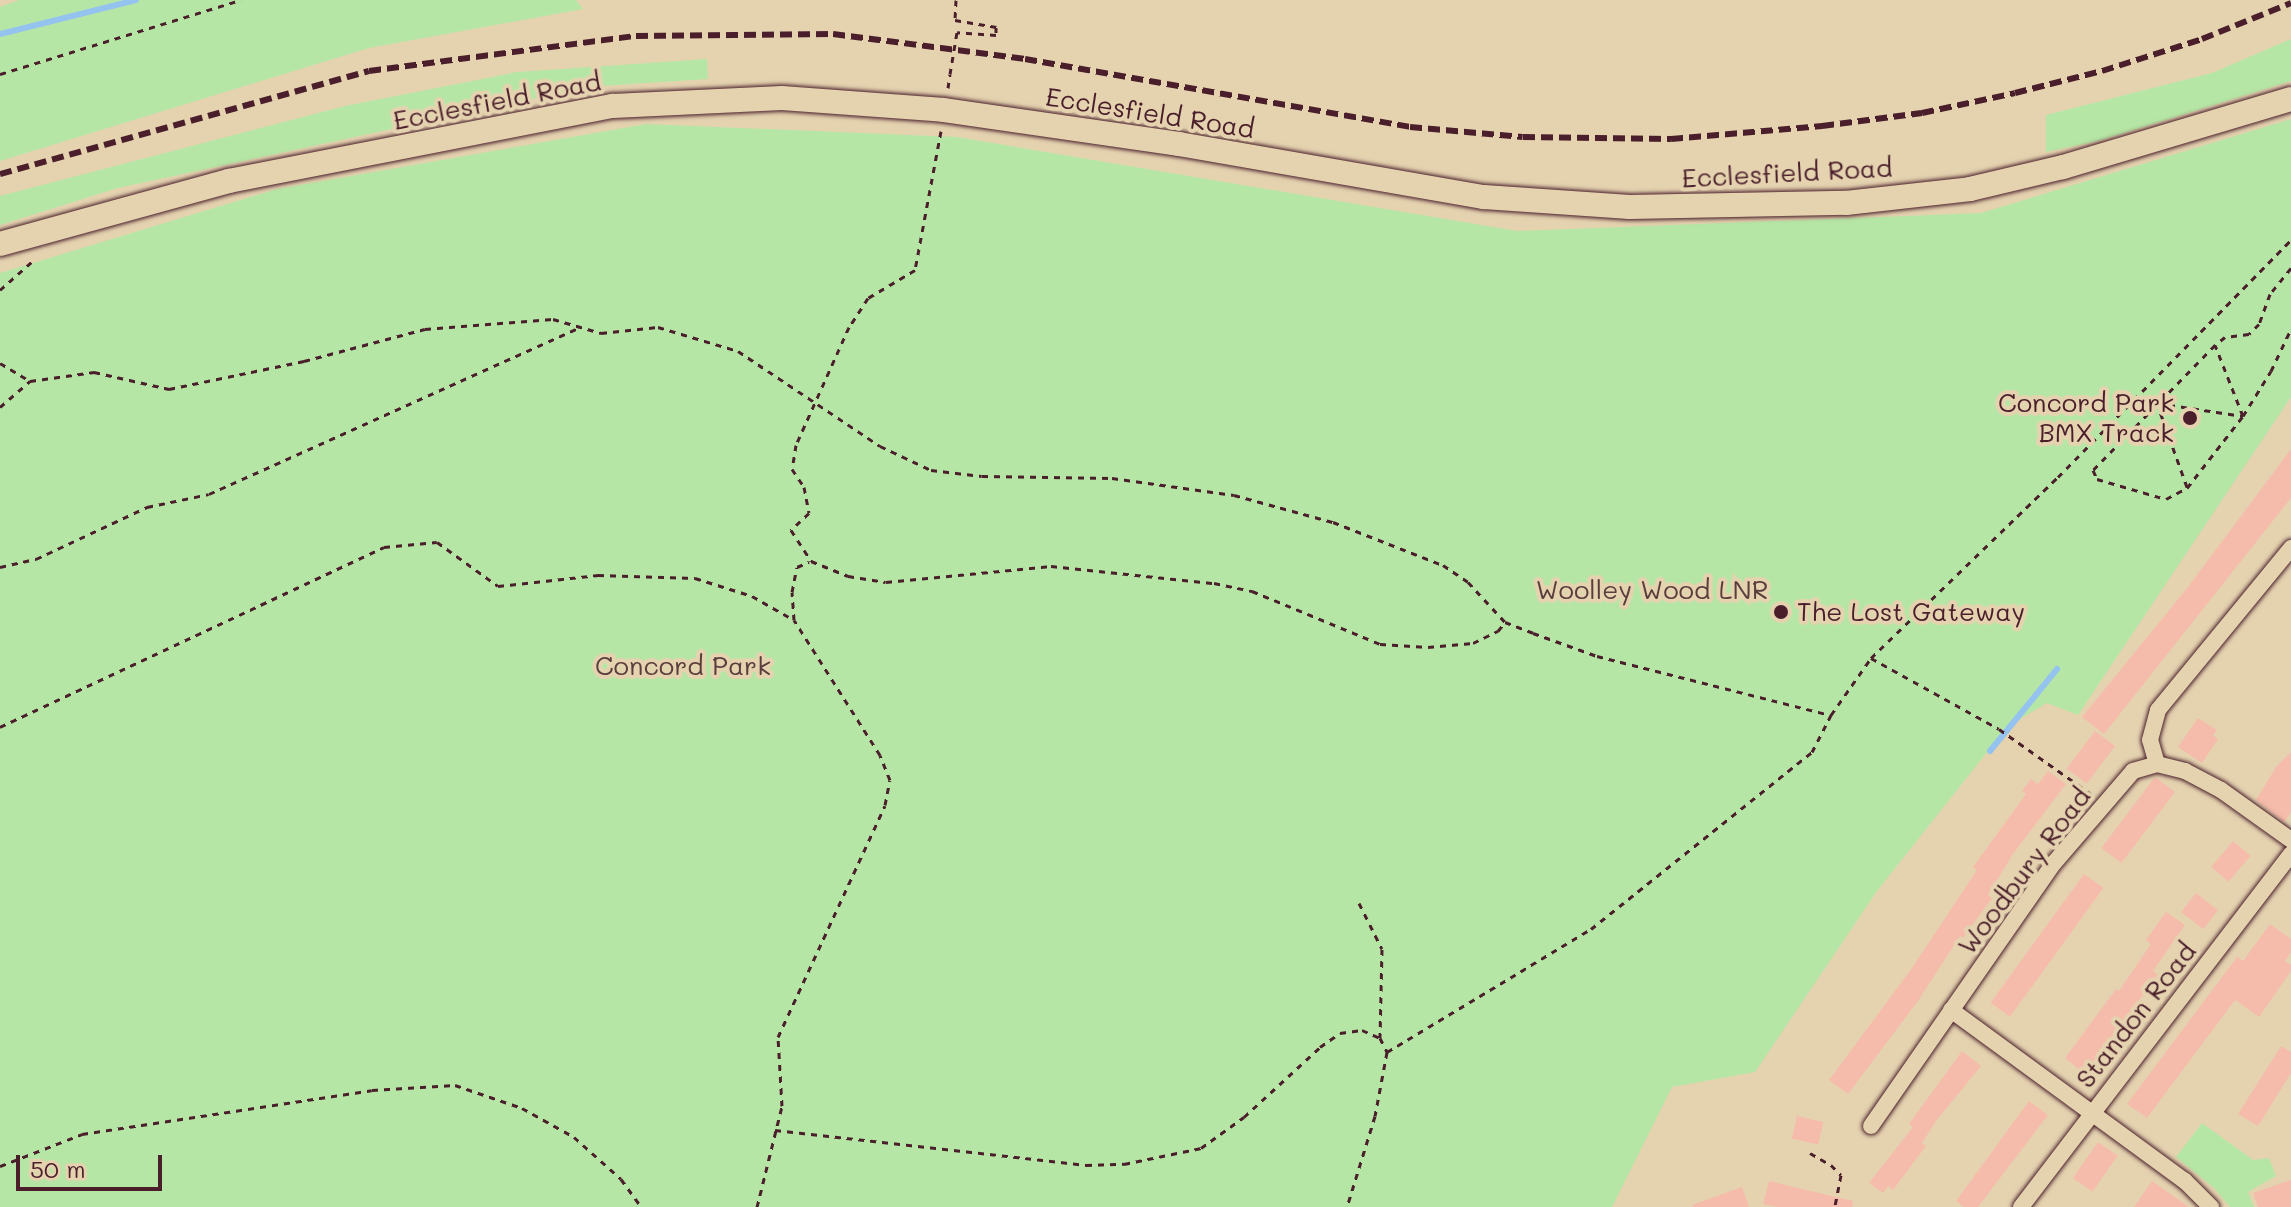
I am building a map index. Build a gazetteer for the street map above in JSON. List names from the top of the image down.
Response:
{
  "streets": {
    "main road": ["Ecclesfield Road"],
    "street": ["Woodbury Road", "Standon Road"]
  },
  "parks": ["Woolley Wood LNR", "Concord Park"],
  "places": ["Concord Park BMX Track", "The Lost Gateway"],
  "scale_bar": "50 m"
}
